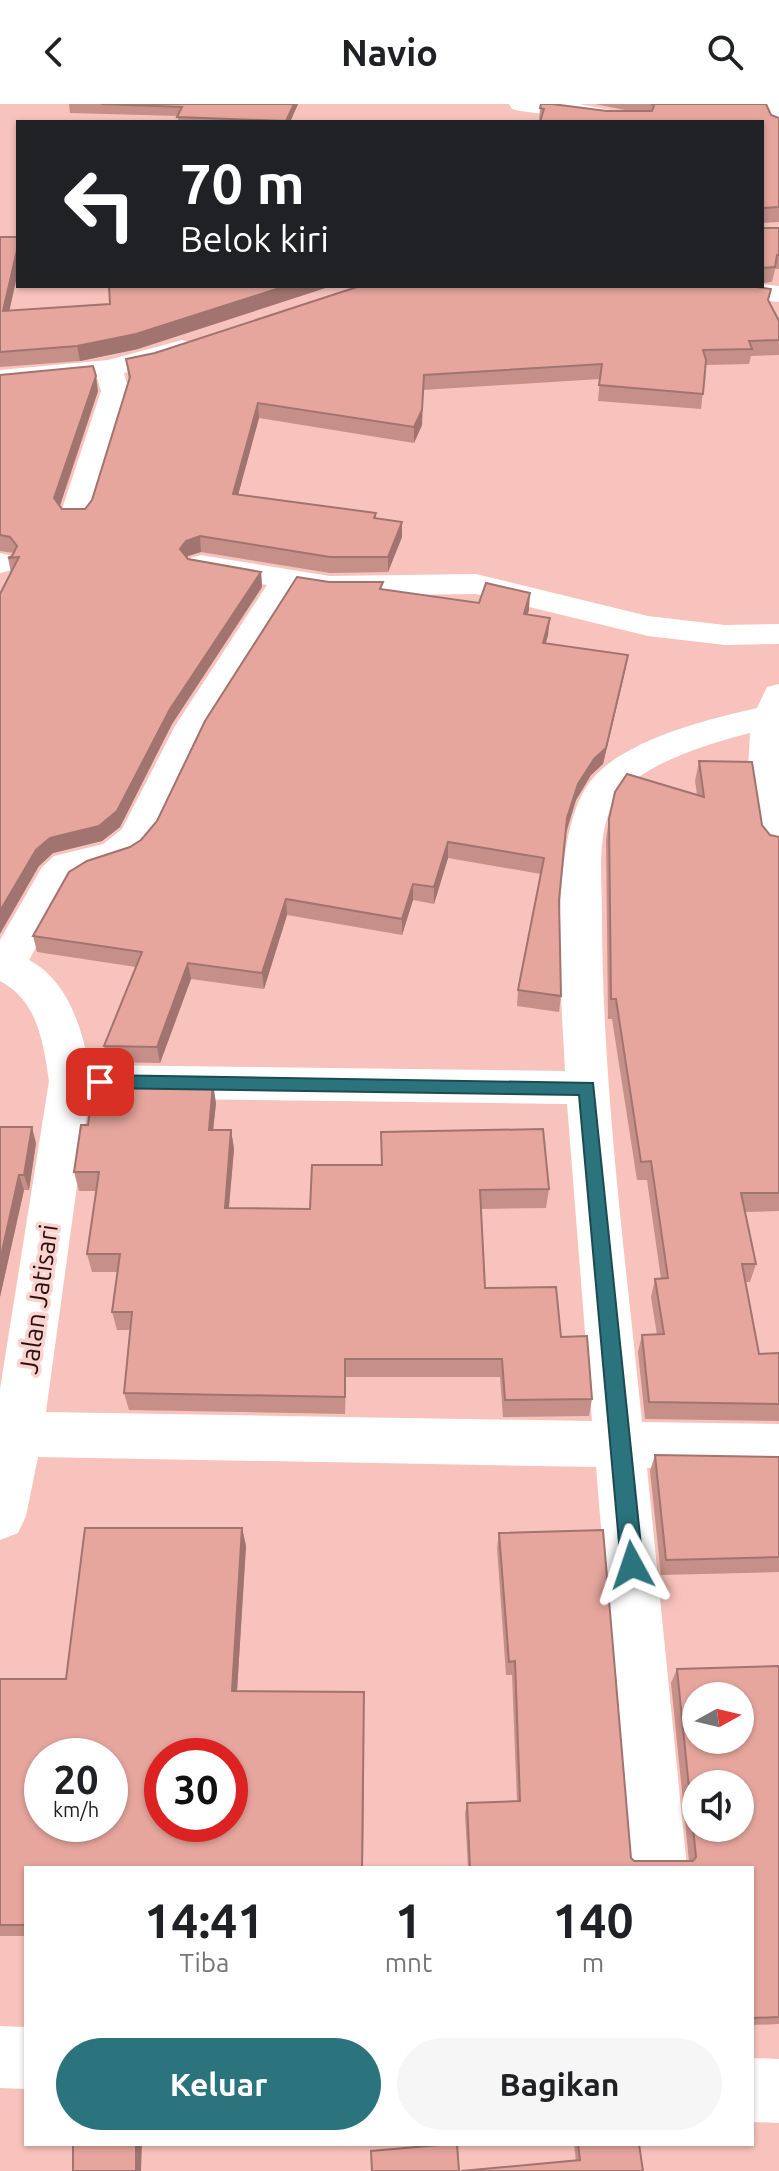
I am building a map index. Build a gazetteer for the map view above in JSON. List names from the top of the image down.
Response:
{
  "streets": {
    "street": ["Jalan Jatisari"]
  },
  "north": "right",
  "page": {
    "header": "Navio",
    "turn": ["70 m", "Belok kiri"],
    "speed": "20 km/h",
    "limit": "30",
    "eta": [
      "14:41",
      "Tiba",
      "1",
      "mnt",
      "140",
      "m"
    ],
    "buttons": ["Keluar", "Bagikan"]
  }
}
